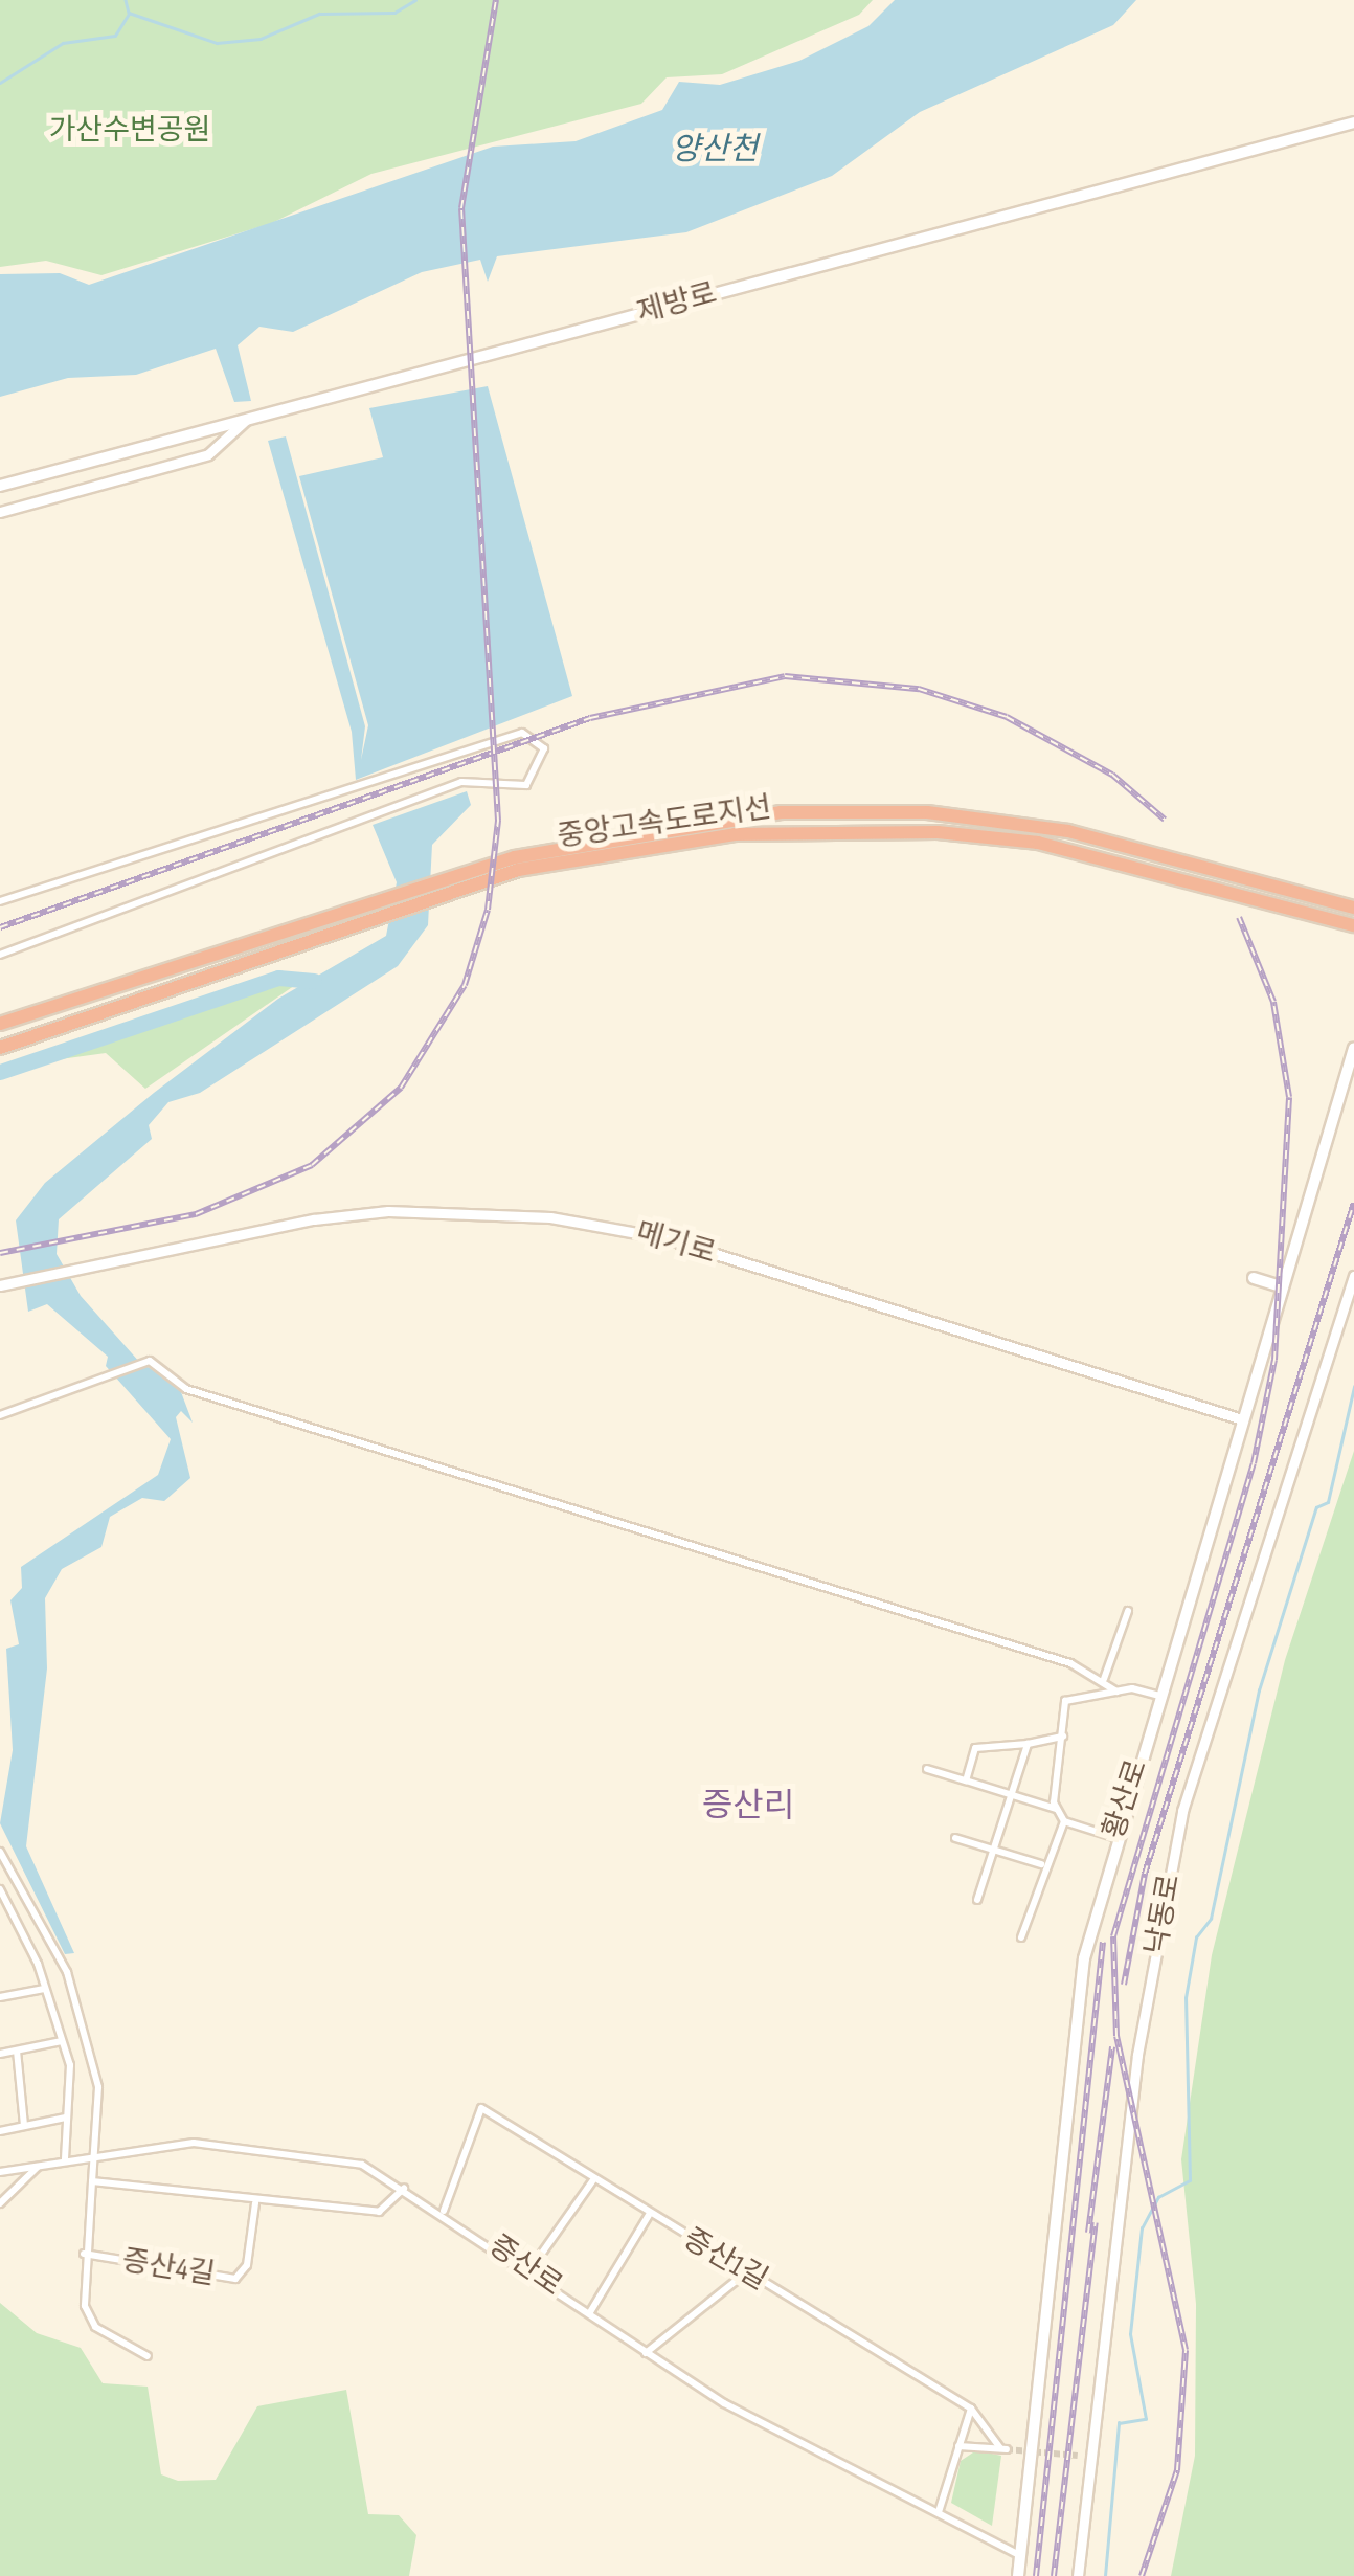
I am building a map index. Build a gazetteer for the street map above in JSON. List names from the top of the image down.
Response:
{
  "streets": {
    "highway": ["중앙고속도로지선"],
    "main road": ["제방로", "황산로"],
    "street": [
      "메기로",
      "낙동로",
      "증산1길",
      "증산로",
      "증산4길"
    ]
  },
  "crossings": [
    ["메기로", "황산로"],
    ["황산로", "증산로"],
    ["증산1길", "증산로"],
    ["증산로", "증산4길"]
  ],
  "districts": ["증산리"],
  "water": ["양산천"],
  "parks": ["가산수변공원"]
}
